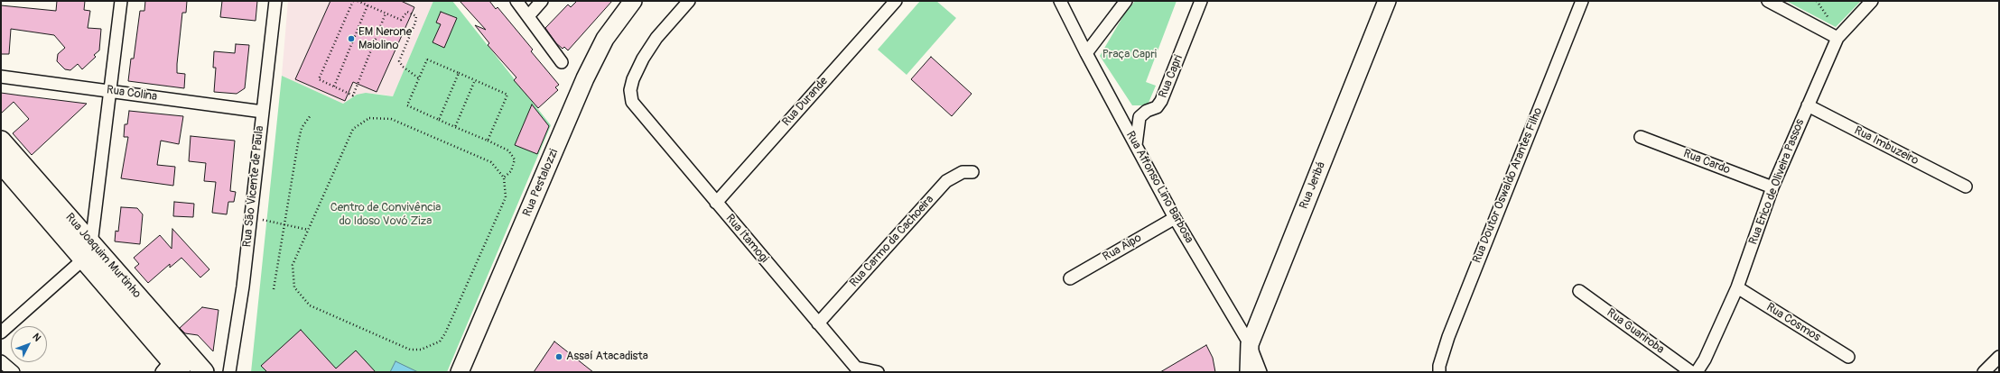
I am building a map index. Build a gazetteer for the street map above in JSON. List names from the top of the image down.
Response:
{
  "streets": {
    "main road": ["Rua Joaquim Murtinho"],
    "street": [
      "Rua Capri",
      "Rua Colina",
      "Rua Durande",
      "Rua Imbuzeiro",
      "Rua Cardo",
      "Rua Erico de Oliveira Passos",
      "Rua Pestalozzi",
      "Rua Jeribá",
      "Rua Doutor Oswaldo Arantes Filho",
      "Rua São Vicente de Paula",
      "Rua Affonso Lino Barbosa",
      "Rua Itamogi",
      "Rua Carmo da Cachoeira",
      "Rua Aipo",
      "Rua Cosmos",
      "Rua Guariroba"
    ]
  },
  "crossings": [
    ["Rua Capri", "Rua Affonso Lino Barbosa"],
    ["Rua Colina", "Rua São Vicente de Paula"],
    ["Rua Durande", "Rua Itamogi"],
    ["Rua Imbuzeiro", "Rua Erico de Oliveira Passos"],
    ["Rua Cardo", "Rua Erico de Oliveira Passos"],
    ["Rua Erico de Oliveira Passos", "Rua Cosmos"],
    ["Rua Jeribá", "Rua Affonso Lino Barbosa"],
    ["Rua Affonso Lino Barbosa", "Rua Aipo"],
    ["Rua Itamogi", "Rua Carmo da Cachoeira"]
  ],
  "parks": ["Praça Capri", "Centro de Convivência do Idoso Vovó Ziza"],
  "places": ["EM Nerone Maiolino", "Assaí Atacadista"],
  "north": "top right"
}
